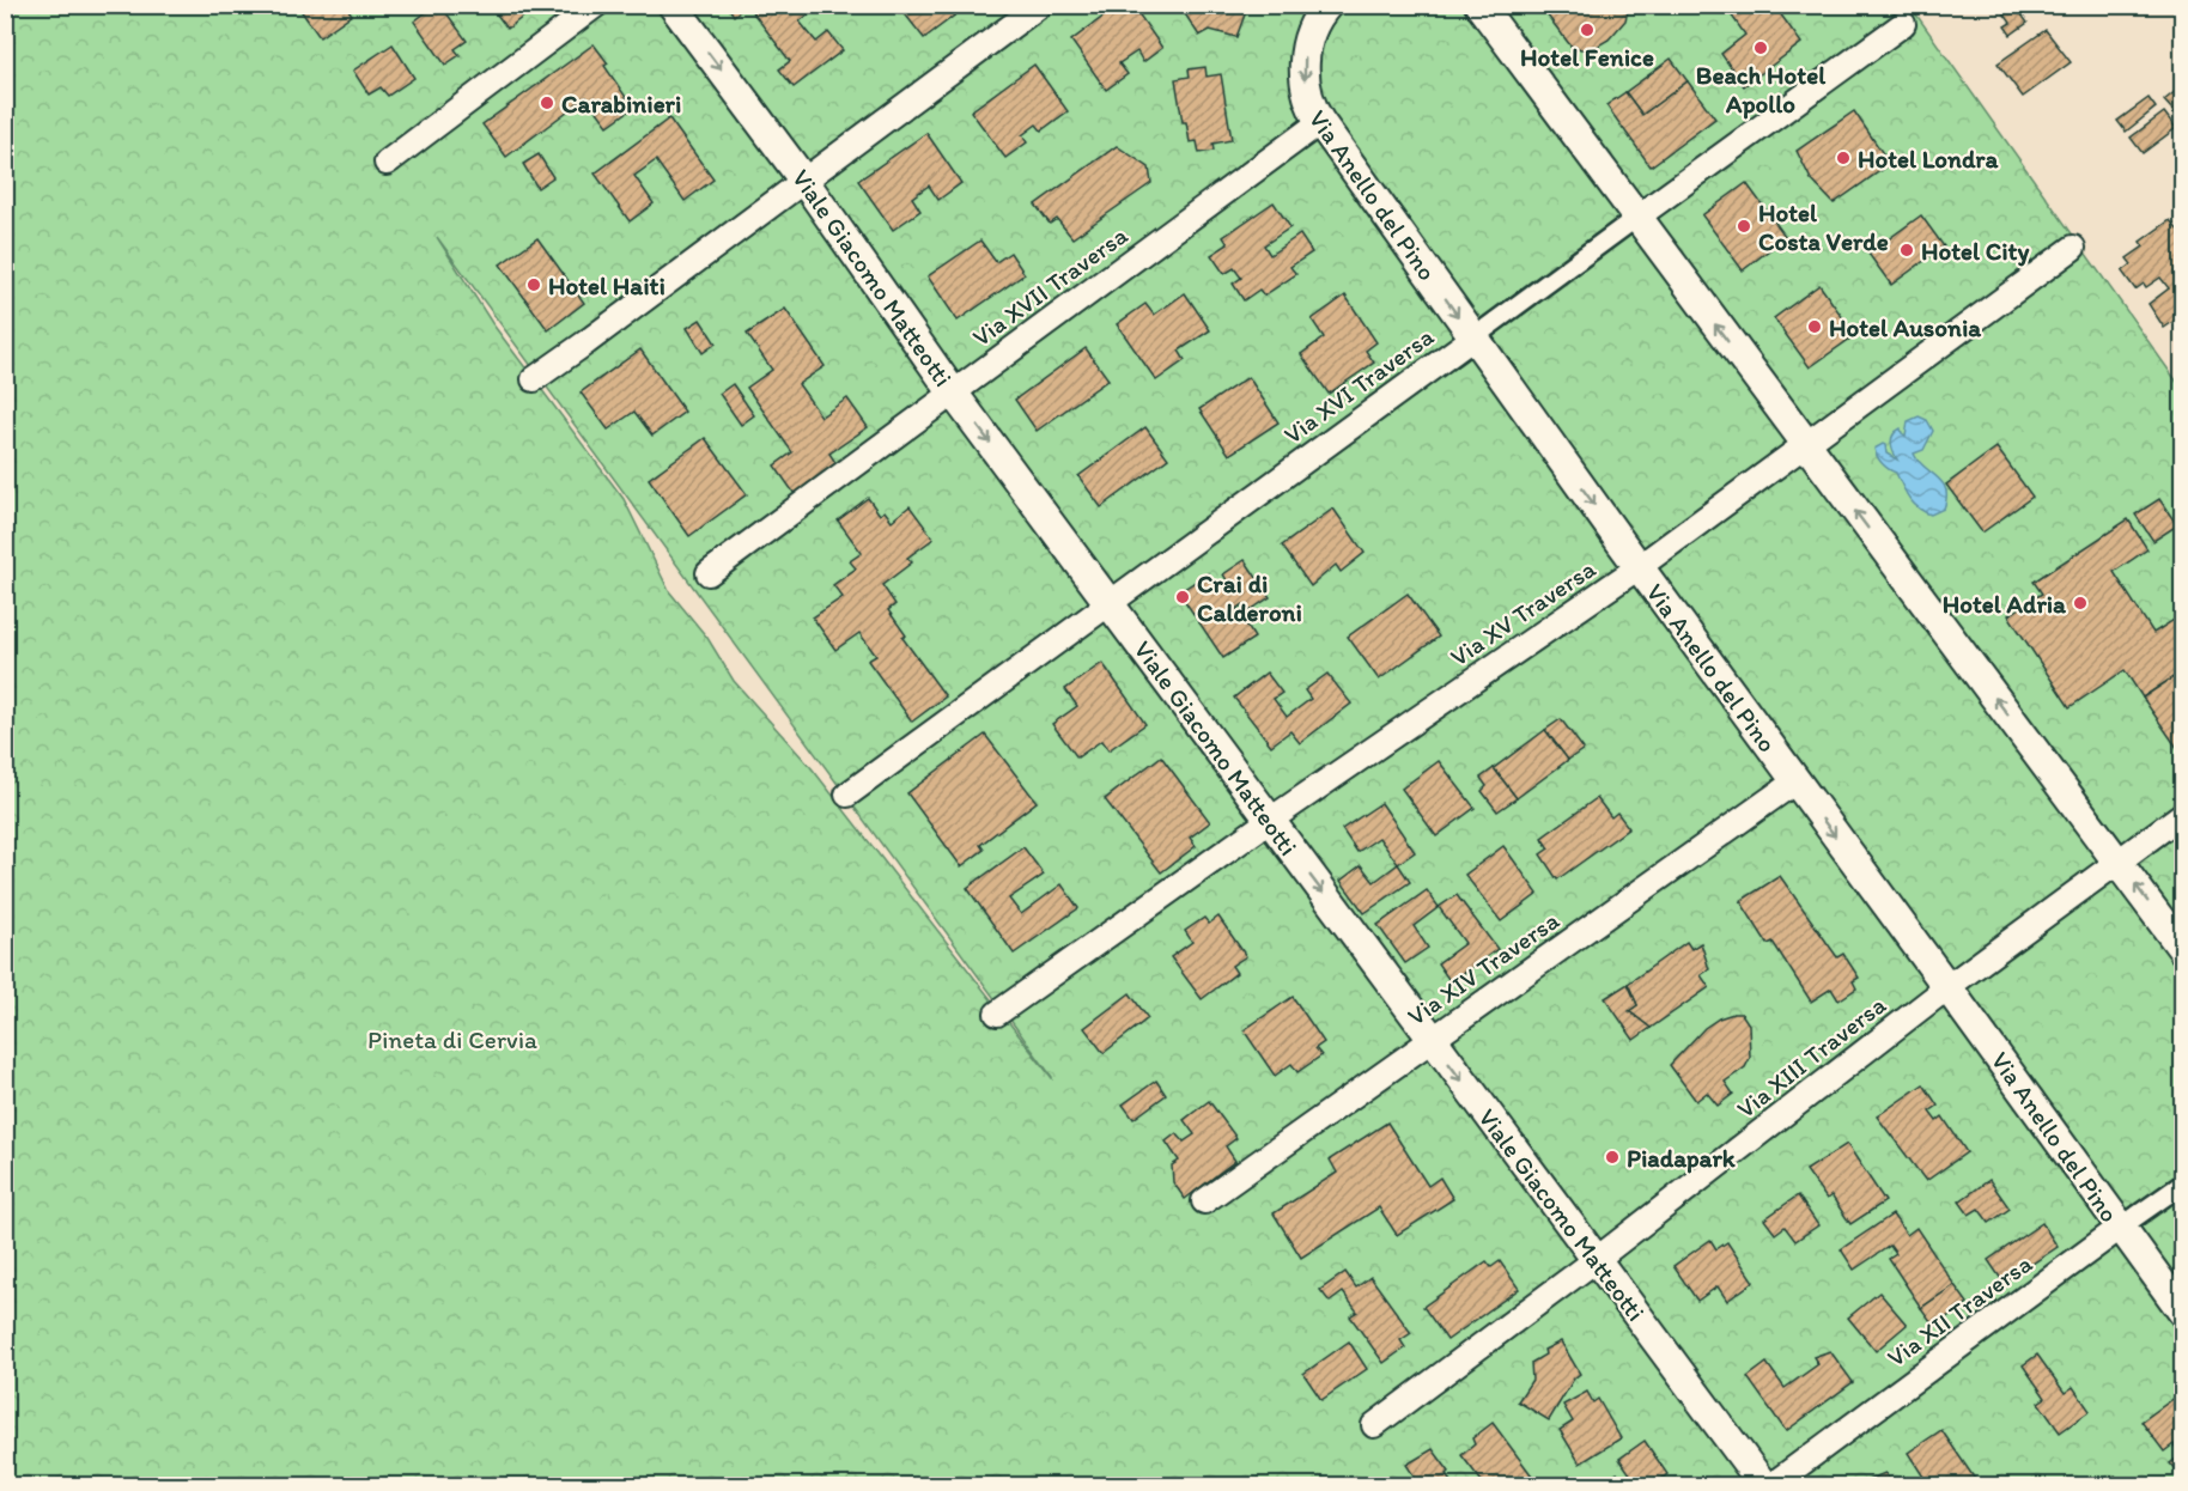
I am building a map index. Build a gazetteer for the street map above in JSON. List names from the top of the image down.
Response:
{
  "streets": {
    "street": [
      "Via Anello del Pino",
      "Viale Giacomo Matteotti",
      "Via XVII Traversa",
      "Via XVI Traversa",
      "Via XV Traversa",
      "Via XIV Traversa",
      "Via XIII Traversa",
      "Via XII Traversa"
    ]
  },
  "crossings": [
    ["Via Anello del Pino", "Via XVII Traversa"],
    ["Via Anello del Pino", "Via XVI Traversa"],
    ["Via Anello del Pino", "Via XV Traversa"],
    ["Via Anello del Pino", "Via XIV Traversa"],
    ["Via Anello del Pino", "Via XIII Traversa"],
    ["Via Anello del Pino", "Via XII Traversa"],
    ["Viale Giacomo Matteotti", "Via XVII Traversa"],
    ["Viale Giacomo Matteotti", "Via XVI Traversa"],
    ["Viale Giacomo Matteotti", "Via XV Traversa"],
    ["Viale Giacomo Matteotti", "Via XIV Traversa"],
    ["Viale Giacomo Matteotti", "Via XIII Traversa"]
  ],
  "one_way": ["Viale Giacomo Matteotti"],
  "parks": ["Pineta di Cervia"],
  "places": [
    "Hotel Fenice",
    "Beach Hotel Apollo",
    "Carabinieri",
    "Hotel Londra",
    "Hotel Costa Verde",
    "Hotel City",
    "Hotel Haiti",
    "Hotel Ausonia",
    "Crai di Calderoni",
    "Hotel Adria",
    "Piadapark"
  ]
}
